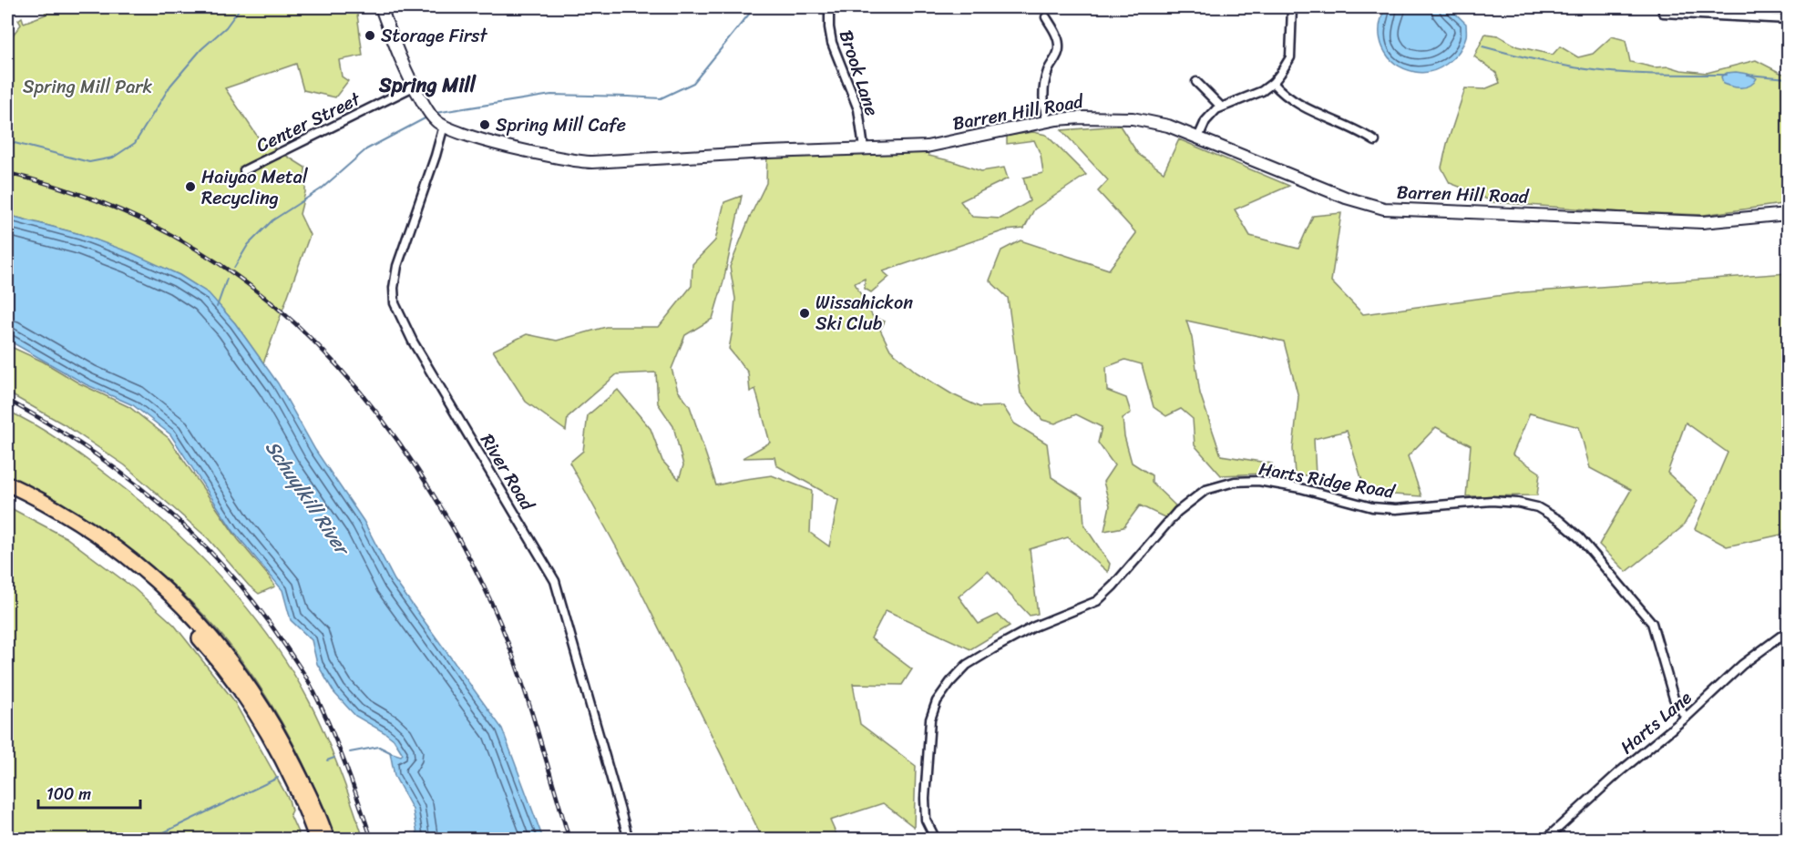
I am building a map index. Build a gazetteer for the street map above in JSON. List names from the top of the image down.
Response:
{
  "streets": {
    "street": [
      "Brook Lane",
      "Barren Hill Road",
      "Center Street",
      "River Road",
      "Harts Ridge Road",
      "Harts Lane"
    ]
  },
  "crossings": [
    ["Brook Lane", "Barren Hill Road"],
    ["Barren Hill Road", "Center Street"],
    ["Barren Hill Road", "River Road"],
    ["Harts Ridge Road", "Harts Lane"]
  ],
  "districts": ["Spring Mill"],
  "water": ["Schuylkill River"],
  "parks": ["Spring Mill Park"],
  "places": [
    "Storage First",
    "Spring Mill Cafe",
    "Haiyao Metal Recycling",
    "Wissahickon Ski Club"
  ],
  "scale_bar": "100 m"
}
